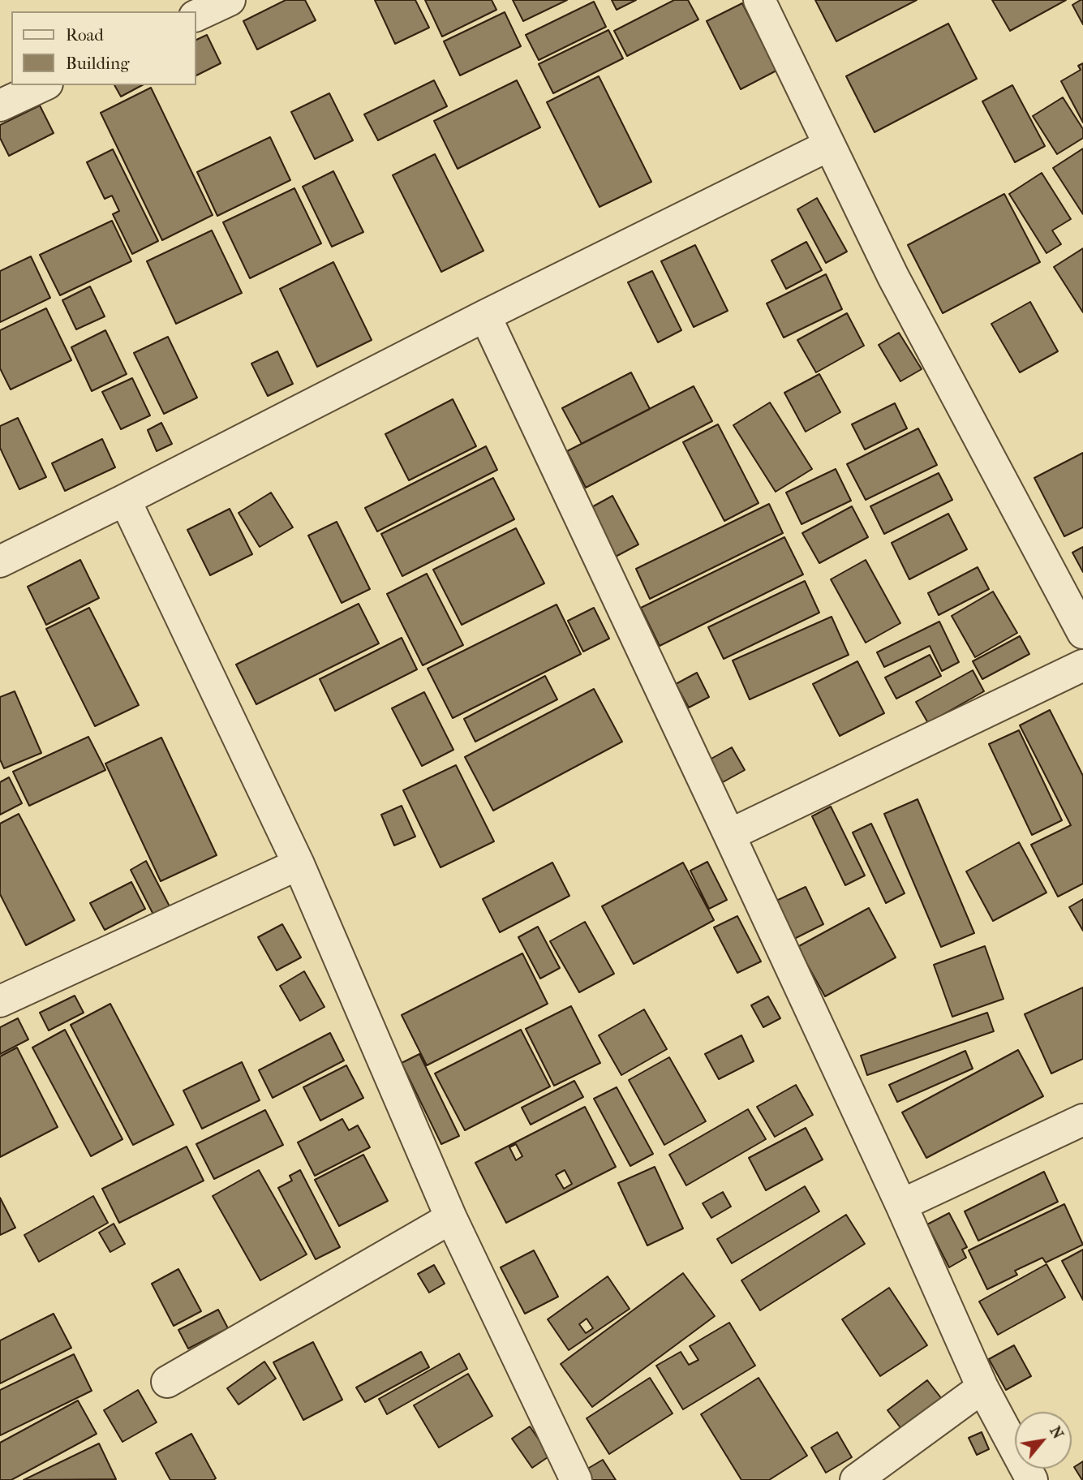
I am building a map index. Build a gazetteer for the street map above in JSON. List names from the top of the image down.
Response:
{
  "legend": ["Road", "Building"],
  "north": "top right"
}
